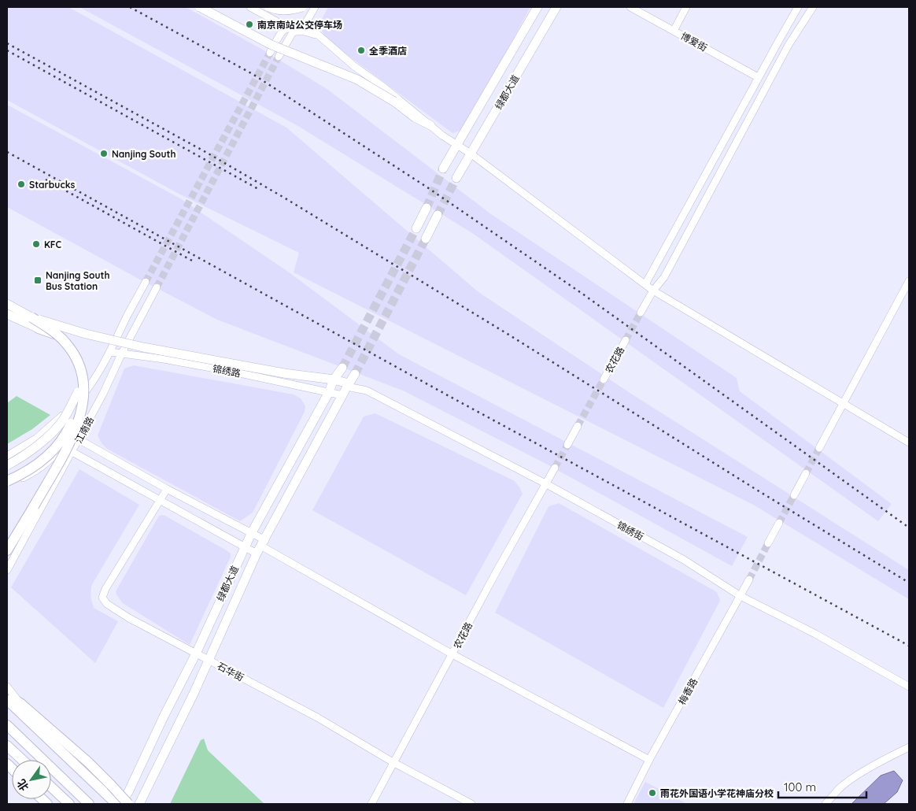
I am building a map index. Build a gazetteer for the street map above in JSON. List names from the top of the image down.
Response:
{
  "streets": {
    "main road": ["绿都大道"],
    "street": [
      "博爱街",
      "农花路",
      "锦绣路",
      "江南路",
      "锦绣街",
      "石华街",
      "梅香路"
    ]
  },
  "crossings": [
    ["绿都大道", "锦绣路"],
    ["绿都大道", "锦绣街"],
    ["绿都大道", "石华街"],
    ["农花路", "锦绣街"],
    ["农花路", "石华街"],
    ["锦绣路", "江南路"],
    ["锦绣街", "梅香路"]
  ],
  "places": {
    "other": [
      "南京南站公交停车场",
      "全季酒店",
      "Nanjing South",
      "Starbucks",
      "KFC",
      "雨花外国语小学花神庙分校"
    ],
    "transit": ["Nanjing South Bus Station"]
  },
  "scale_bar": "100 m",
  "north": "bottom left"
}
